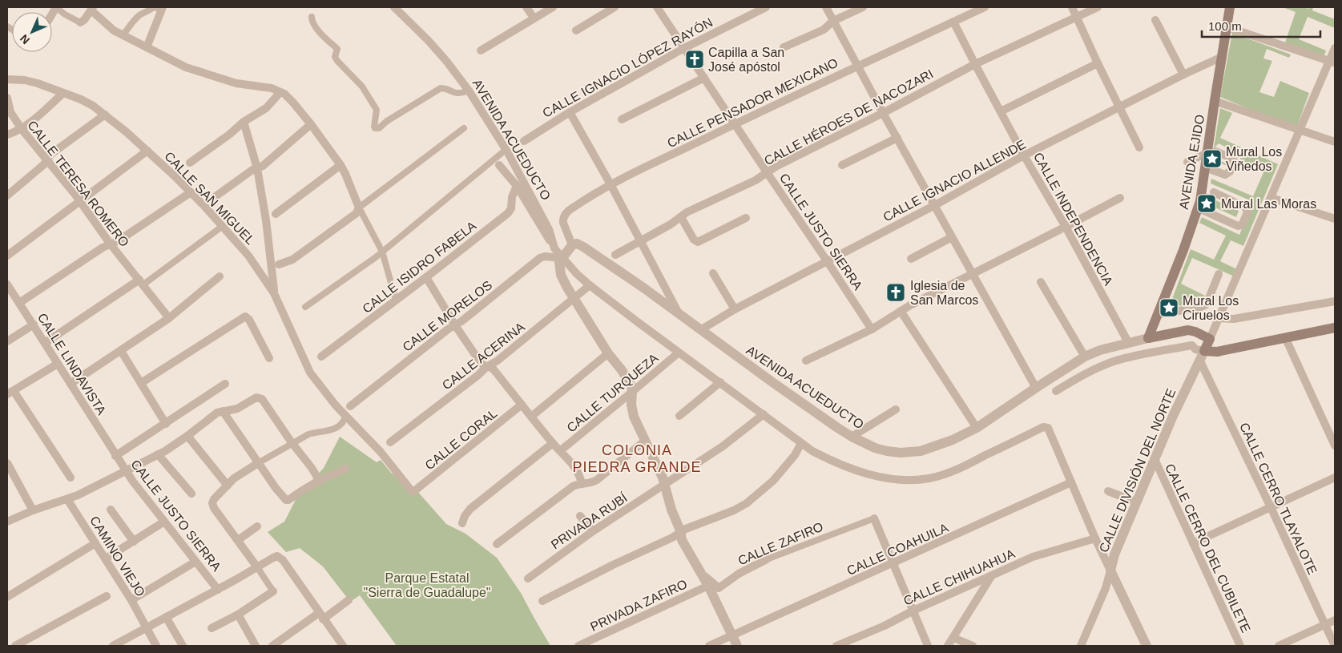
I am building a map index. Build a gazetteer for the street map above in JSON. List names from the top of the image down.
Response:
{
  "streets": {
    "main road": ["AVENIDA ACUEDUCTO", "AVENIDA EJIDO"],
    "street": [
      "CALLE IGNACIO LÓPEZ RAYÓN",
      "CALLE PENSADOR MEXICANO",
      "CALLE HÉROES DE NACOZARI",
      "CALLE IGNACIO ALLENDE",
      "CALLE TERESA ROMERO",
      "CALLE SAN MIGUEL",
      "CALLE INDEPENDENCIA",
      "CALLE JUSTO SIERRA",
      "CALLE ISIDRO FABELA",
      "CALLE MORELOS",
      "CALLE ACERINA",
      "CALLE LINDAVISTA",
      "CALLE TURQUEZA",
      "CALLE CORAL",
      "CALLE DIVISIÓN DEL NORTE",
      "CALLE CERRO TLAYALOTE",
      "PRIVADA RUBÍ",
      "CALLE ZAFIRO",
      "CALLE CERRO DEL CUBILETE",
      "CALLE COAHUILA",
      "CAMINO VIEJO",
      "CALLE CHIHUAHUA",
      "PRIVADA ZAFIRO"
    ]
  },
  "crossings": [
    ["CALLE IGNACIO LÓPEZ RAYÓN", "CALLE JUSTO SIERRA"],
    ["CALLE PENSADOR MEXICANO", "AVENIDA ACUEDUCTO"],
    ["CALLE PENSADOR MEXICANO", "CALLE INDEPENDENCIA"],
    ["CALLE PENSADOR MEXICANO", "CALLE JUSTO SIERRA"],
    ["CALLE HÉROES DE NACOZARI", "CALLE INDEPENDENCIA"],
    ["CALLE HÉROES DE NACOZARI", "CALLE JUSTO SIERRA"],
    ["AVENIDA ACUEDUCTO", "AVENIDA EJIDO"],
    ["AVENIDA ACUEDUCTO", "CALLE IGNACIO ALLENDE"],
    ["AVENIDA ACUEDUCTO", "CALLE INDEPENDENCIA"],
    ["AVENIDA ACUEDUCTO", "CALLE MORELOS"],
    ["AVENIDA ACUEDUCTO", "CALLE ACERINA"],
    ["AVENIDA ACUEDUCTO", "CALLE TURQUEZA"],
    ["AVENIDA ACUEDUCTO", "CALLE DIVISIÓN DEL NORTE"],
    ["AVENIDA ACUEDUCTO", "PRIVADA RUBÍ"],
    ["AVENIDA EJIDO", "CALLE IGNACIO ALLENDE"],
    ["CALLE IGNACIO ALLENDE", "CALLE INDEPENDENCIA"],
    ["CALLE IGNACIO ALLENDE", "CALLE JUSTO SIERRA"],
    ["CALLE SAN MIGUEL", "CALLE CORAL"],
    ["CALLE JUSTO SIERRA", "CALLE LINDAVISTA"],
    ["CALLE DIVISIÓN DEL NORTE", "CALLE CERRO TLAYALOTE"],
    ["CALLE DIVISIÓN DEL NORTE", "CALLE CERRO DEL CUBILETE"],
    ["CALLE DIVISIÓN DEL NORTE", "CALLE COAHUILA"],
    ["CALLE DIVISIÓN DEL NORTE", "CALLE CHIHUAHUA"]
  ],
  "districts": ["COLONIA PIEDRA GRANDE"],
  "parks": ["Parque Estatal \"Sierra de Guadalupe\""],
  "places": {
    "church": ["Capilla a San José apóstol", "Iglesia de San Marcos"],
    "place": ["Mural Los Viñedos", "Mural Las Moras", "Mural Los Ciruelos"]
  },
  "scale_bar": "100 m",
  "north": "bottom left"
}
